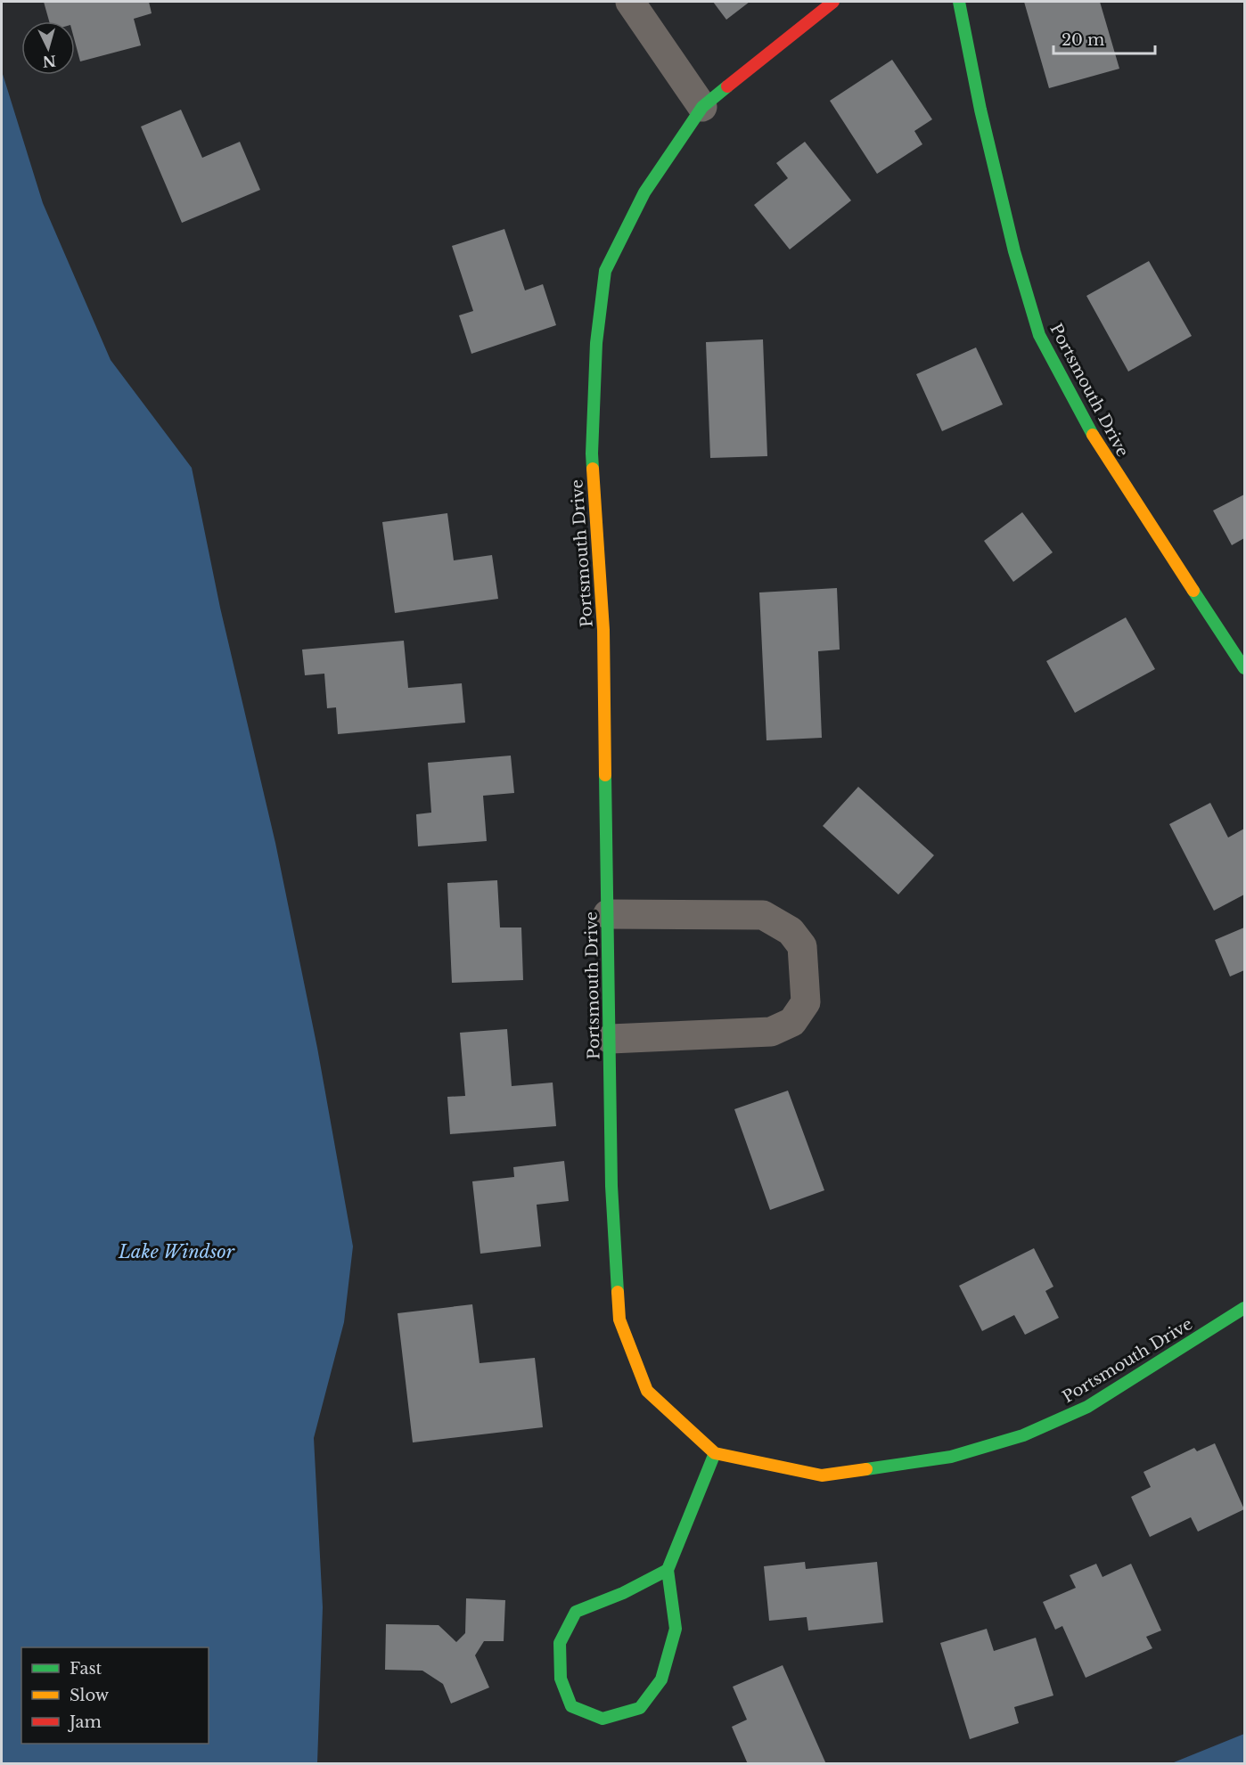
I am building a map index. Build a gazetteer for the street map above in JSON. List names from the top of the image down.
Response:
{
  "streets": {
    "street": ["Portsmouth Drive"]
  },
  "water": ["Lake Windsor"],
  "legend": ["Fast", "Slow", "Jam"],
  "scale_bar": "20 m",
  "north": "bottom"
}
